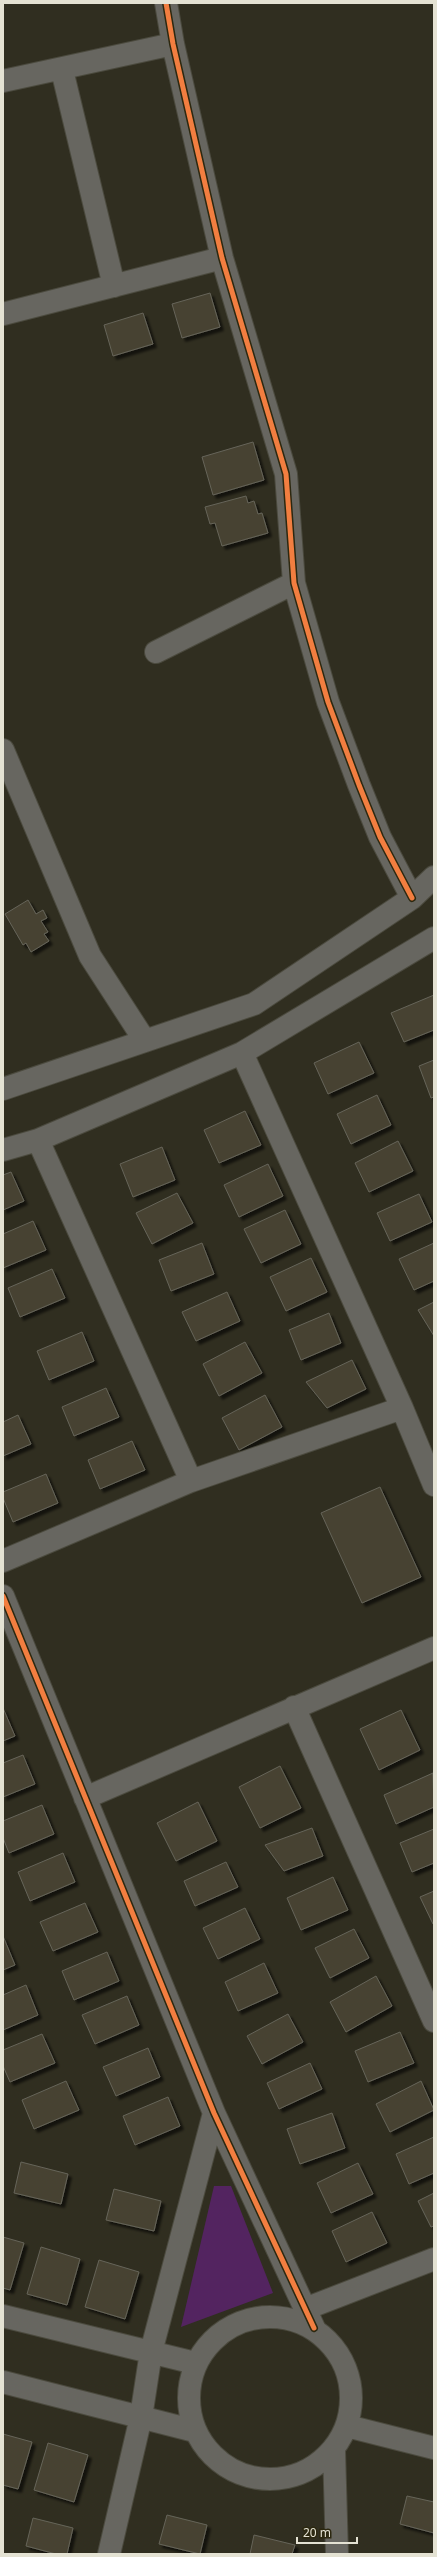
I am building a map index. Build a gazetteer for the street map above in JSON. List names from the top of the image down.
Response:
{
  "scale_bar": "20 m"
}
